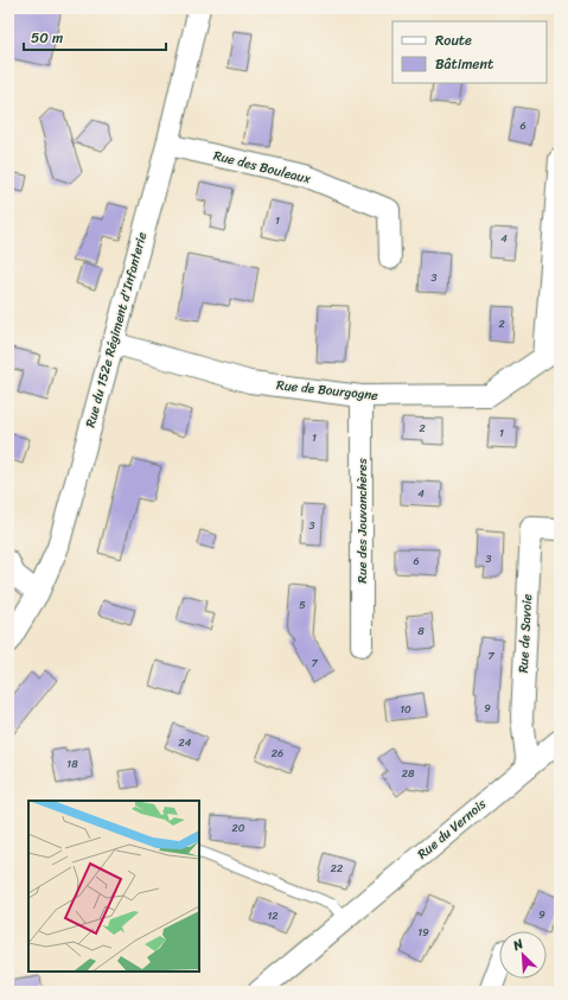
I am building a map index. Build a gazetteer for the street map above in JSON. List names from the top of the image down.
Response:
{
  "streets": {
    "street": [
      "Rue des Bouleaux",
      "Rue du 152e Régiment d'Infanterie",
      "Rue de Bourgogne",
      "Rue des Jouvanchères",
      "Rue de Savoie",
      "Rue du Vernois"
    ]
  },
  "crossings": [
    ["Rue des Bouleaux", "Rue du 152e Régiment d'Infanterie"],
    ["Rue du 152e Régiment d'Infanterie", "Rue de Bourgogne"],
    ["Rue de Bourgogne", "Rue des Jouvanchères"],
    ["Rue de Savoie", "Rue du Vernois"]
  ],
  "house_numbers": [
    "6",
    "1",
    "4",
    "3",
    "2",
    "2",
    "1",
    "1",
    "4",
    "3",
    "3",
    "6",
    "5",
    "8",
    "7",
    "7",
    "9",
    "10",
    "24",
    "26",
    "18",
    "28",
    "20",
    "22",
    "9",
    "12",
    "19"
  ],
  "legend": ["Route", "Bâtiment"],
  "scale_bar": "50 m",
  "north": "top left"
}
